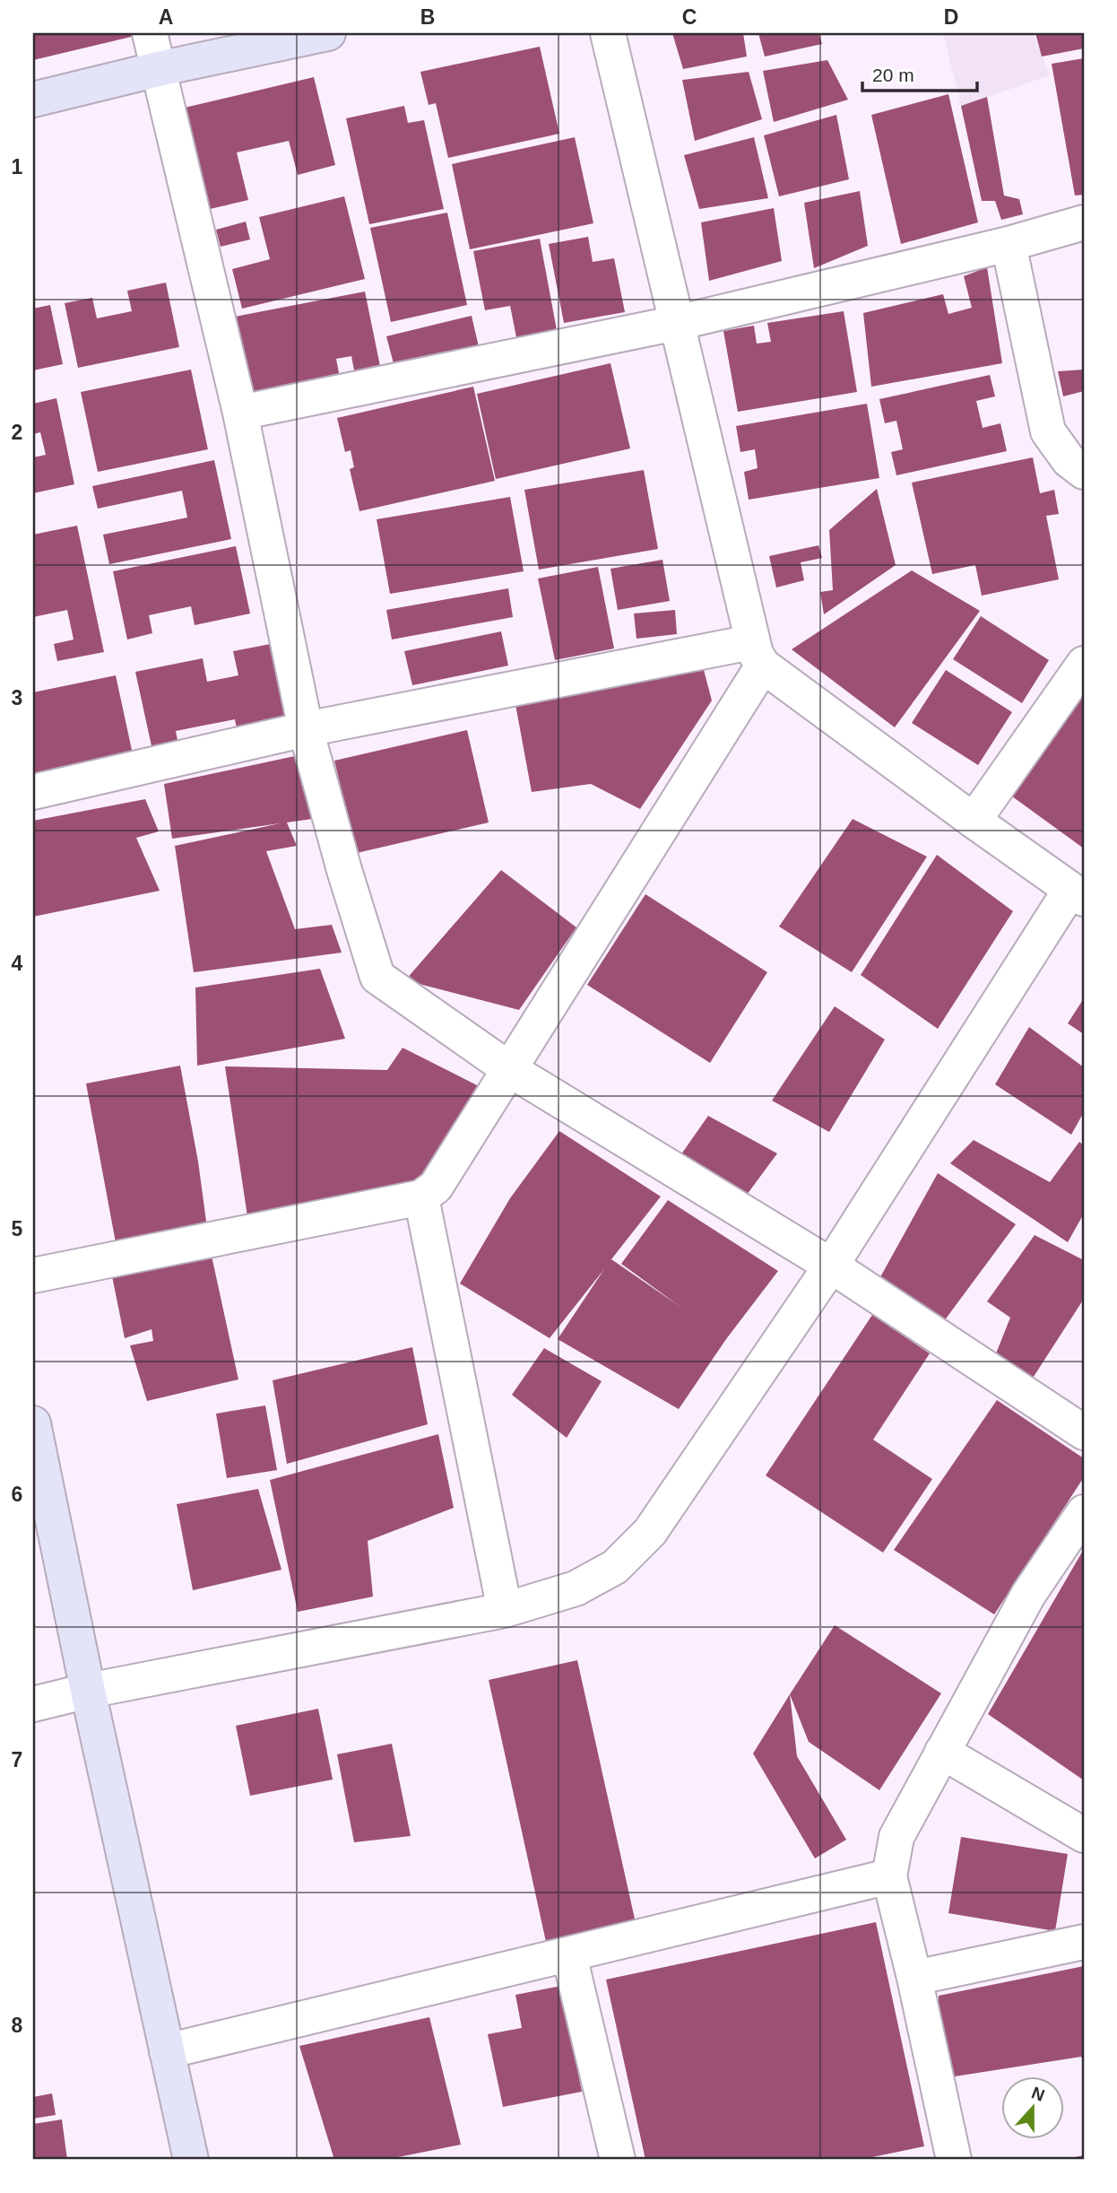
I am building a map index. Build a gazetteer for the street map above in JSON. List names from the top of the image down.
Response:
{
  "scale_bar": "20 m",
  "north": "top",
  "grid": {
    "columns": [
      "A",
      "B",
      "C",
      "D"
    ],
    "rows": [
      "1",
      "2",
      "3",
      "4",
      "5",
      "6",
      "7",
      "8"
    ]
  }
}
